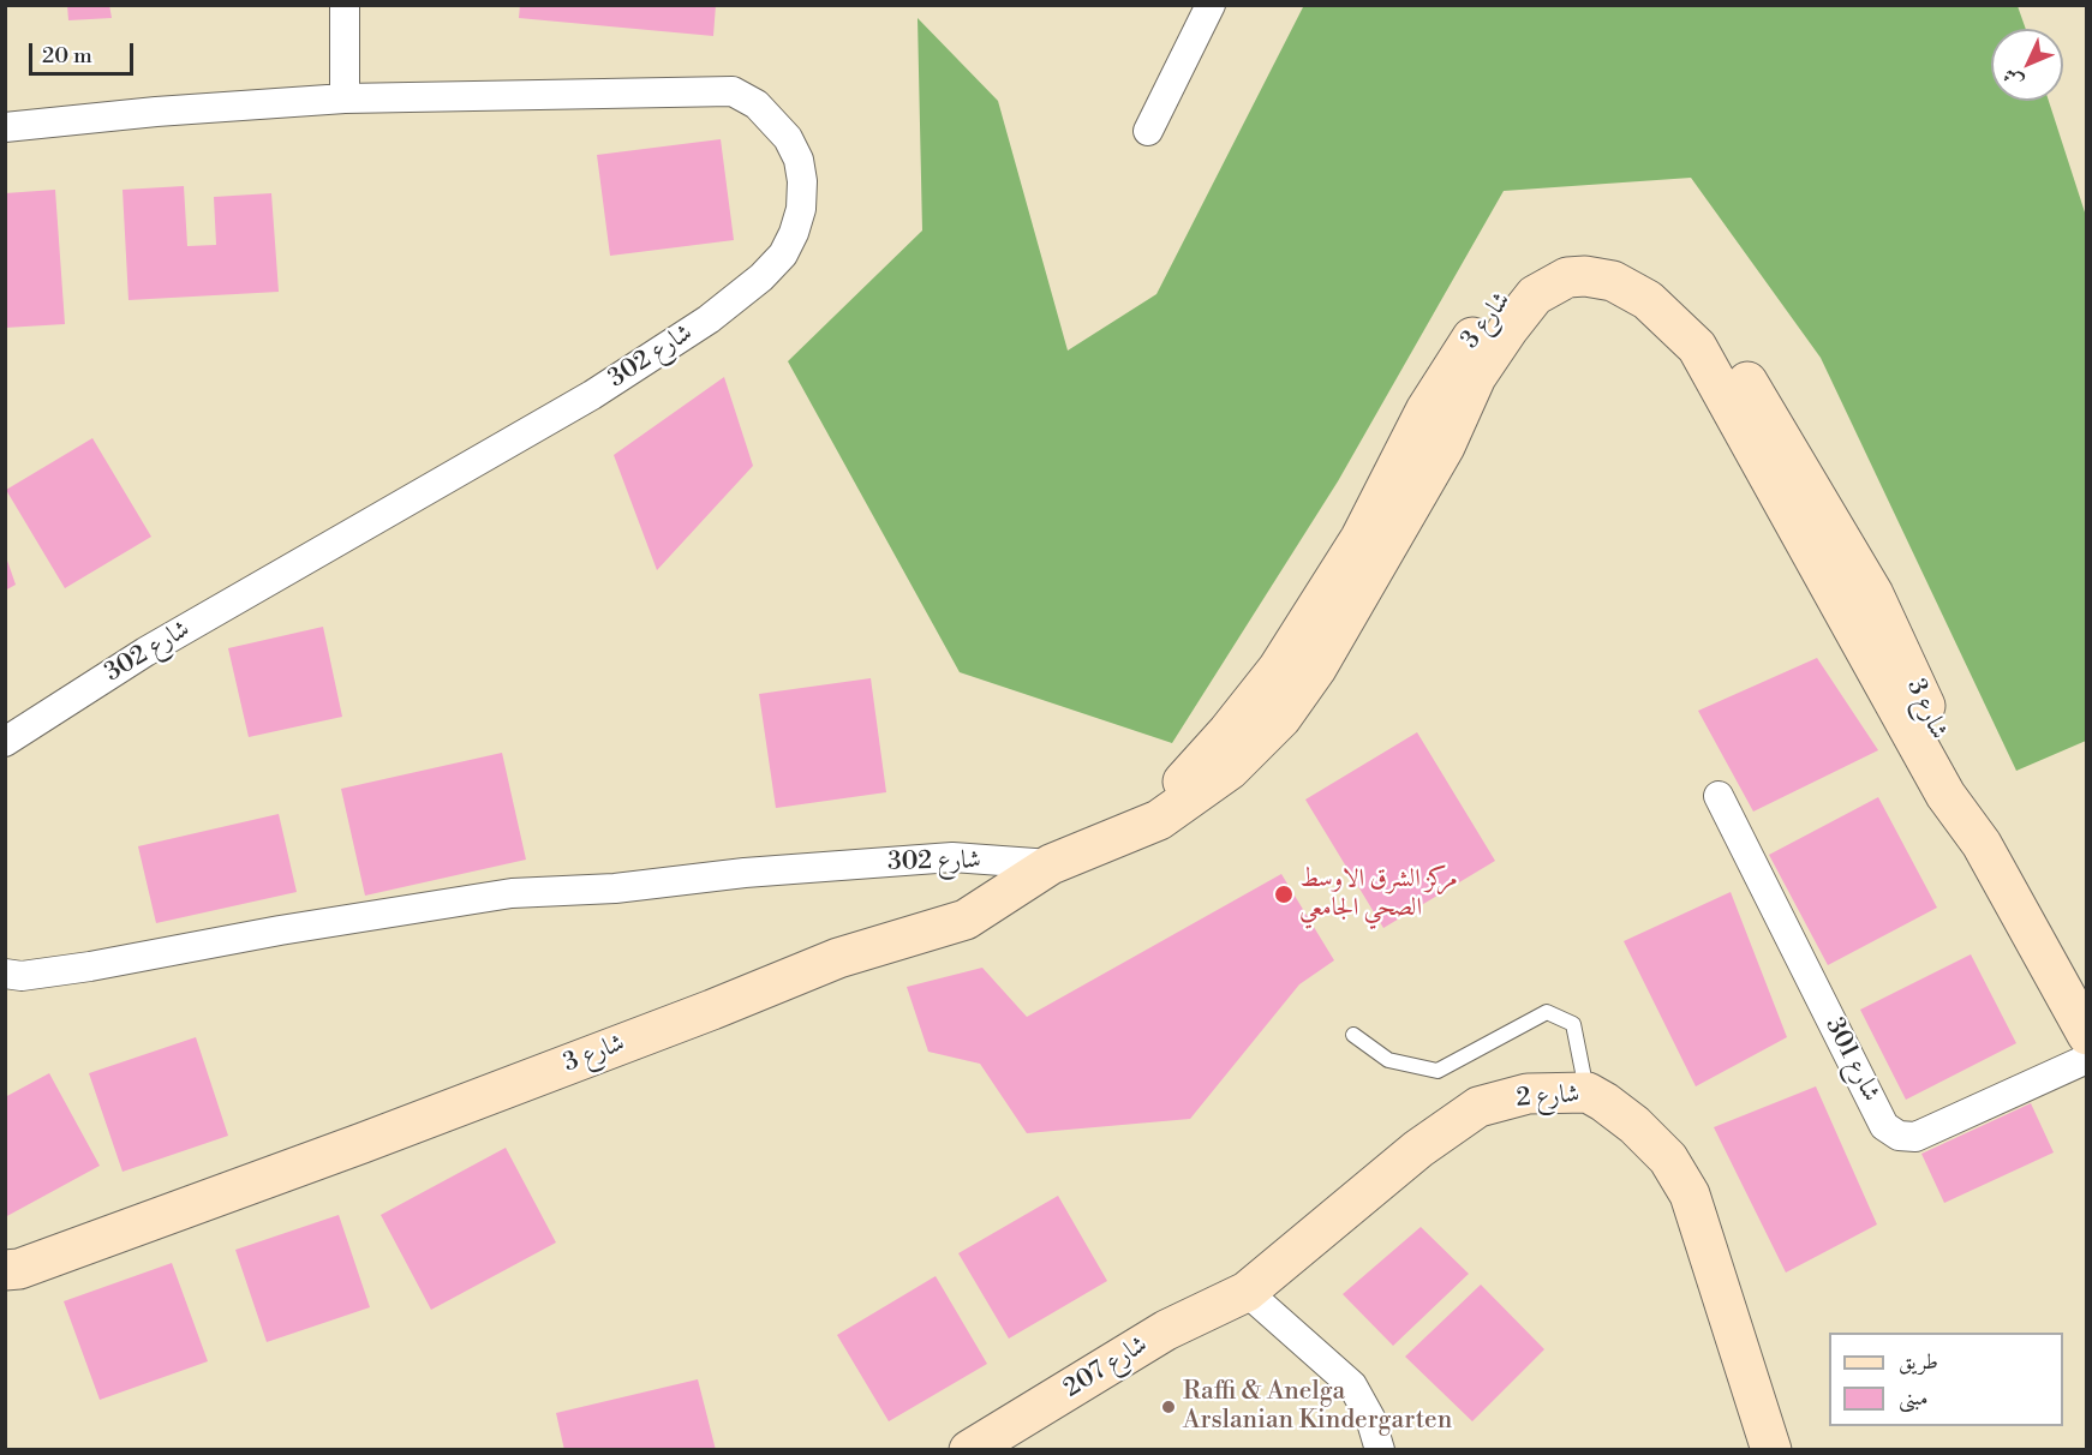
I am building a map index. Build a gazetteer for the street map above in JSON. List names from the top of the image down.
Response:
{
  "streets": {
    "street": [
      "شارع 3",
      "شارع 302",
      "شارع 301",
      "شارع 2",
      "شارع 207"
    ]
  },
  "crossings": [
    ["شارع 3", "شارع 302"],
    ["شارع 2", "شارع 207"]
  ],
  "places": ["مركز الشرق الاوسط الصحي الجامعي", "Raffi & Anelga Arslanian Kindergarten"],
  "legend": ["طريق", "مبنى"],
  "scale_bar": "20 m",
  "north": "bottom left"
}
